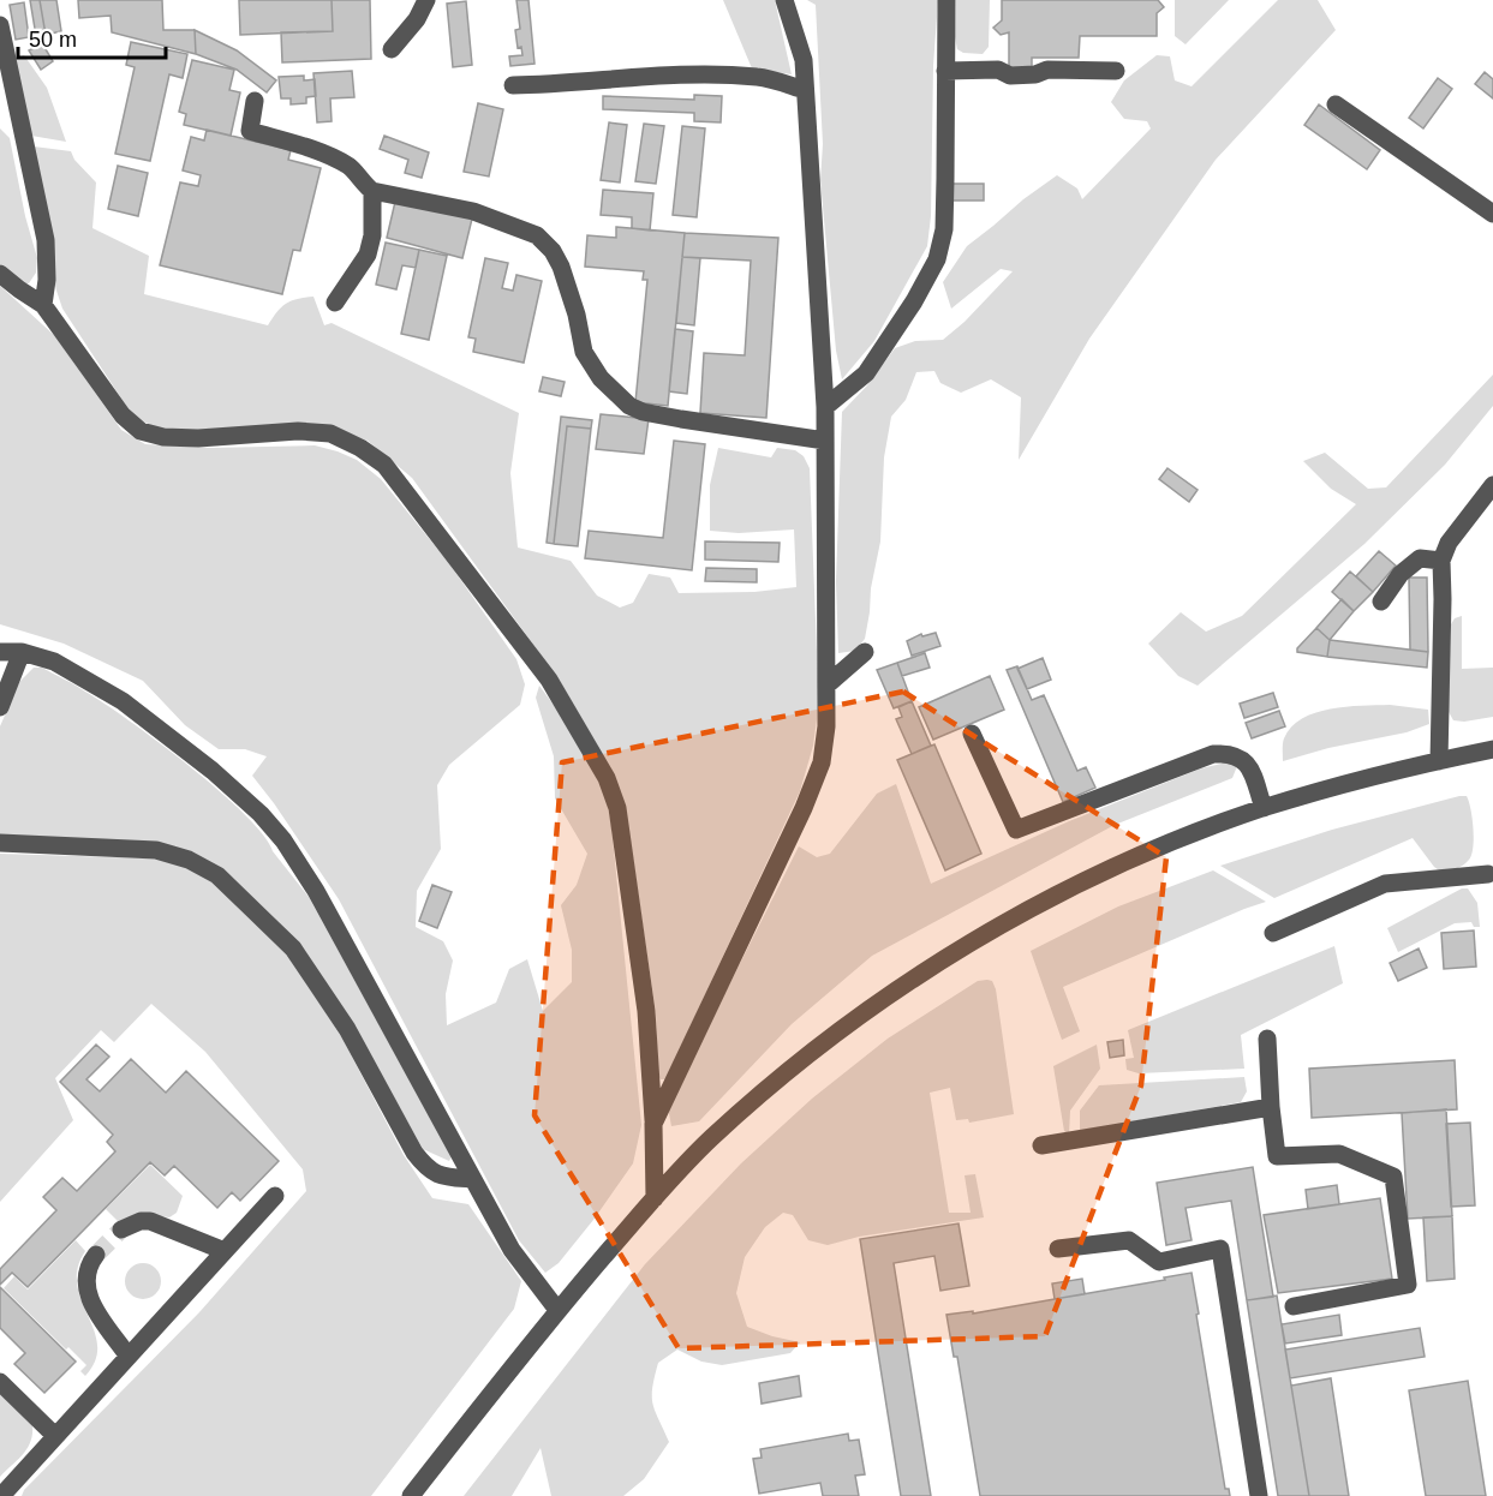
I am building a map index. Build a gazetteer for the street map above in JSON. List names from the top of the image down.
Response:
{
  "scale_bar": "50 m"
}
